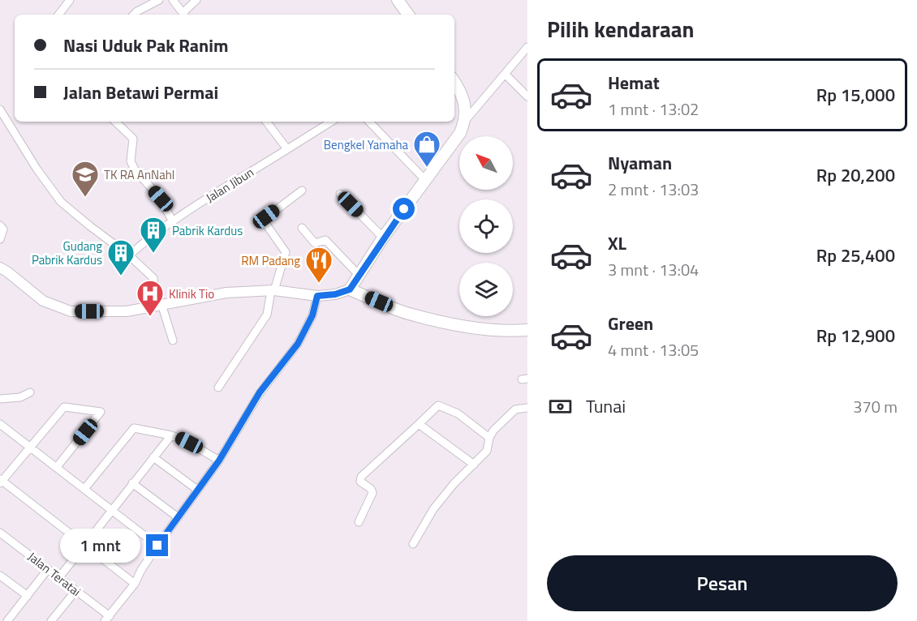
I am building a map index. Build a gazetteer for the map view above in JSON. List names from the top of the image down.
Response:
{
  "streets": {
    "street": ["Jalan Jibun", "Jalan Teratai"]
  },
  "places": {
    "shop": ["Bengkel Yamaha"],
    "school or university": ["TK RA AnNahl"],
    "building": ["Pabrik Kardus", "Gudang Pabrik Kardus"],
    "restaurant": ["RM Padang"],
    "hospital": ["Klinik Tio"]
  },
  "north": "top left",
  "page": {
    "heading": "Pilih kendaraan",
    "banner": ["Nasi Uduk Pak Ranim", "Jalan Betawi Permai"],
    "list": [
      {
        "name": "Hemat",
        "note": "1 mnt · 13:02",
        "value": "Rp 15,000"
      },
      {
        "name": "Nyaman",
        "note": "2 mnt · 13:03",
        "value": "Rp 20,200"
      },
      {
        "name": "XL",
        "note": "3 mnt · 13:04",
        "value": "Rp 25,400"
      },
      {
        "name": "Green",
        "note": "4 mnt · 13:05",
        "value": "Rp 12,900"
      }
    ],
    "pay": ["Tunai", "370 m"],
    "bubble": "1 mnt",
    "buttons": "Pesan"
  }
}
